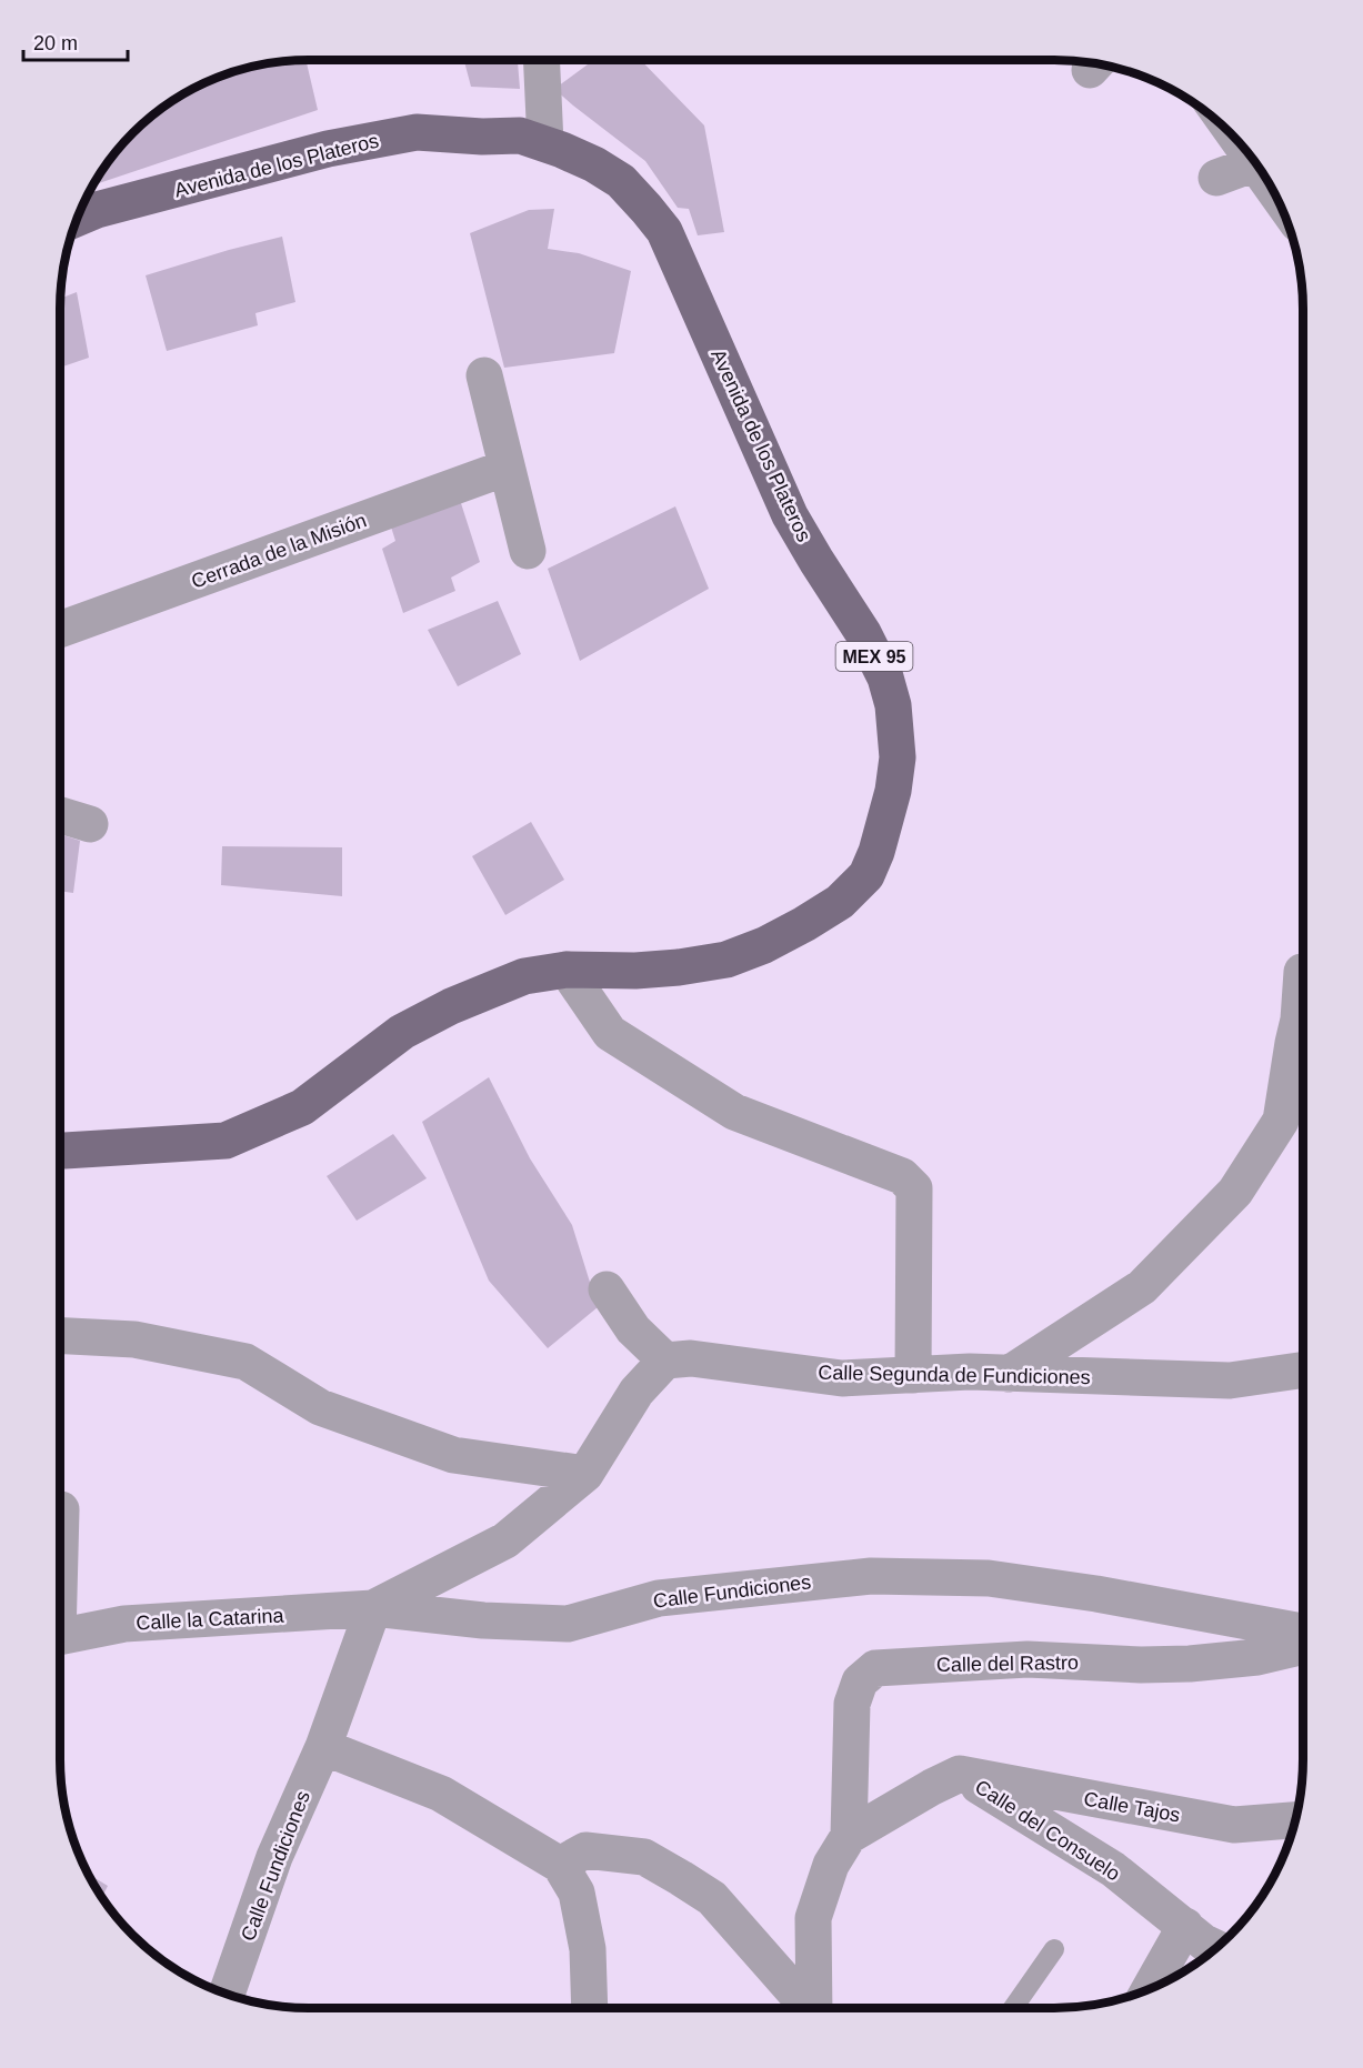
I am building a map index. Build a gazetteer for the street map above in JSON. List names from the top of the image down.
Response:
{
  "streets": {
    "main road": ["Avenida de los Plateros", "MEX 95"],
    "street": [
      "Cerrada de la Misión",
      "Calle Segunda de Fundiciones",
      "Calle Fundiciones",
      "Calle la Catarina",
      "Calle del Rastro",
      "Calle Tajos",
      "Calle del Consuelo"
    ]
  },
  "crossings": [
    ["Calle Fundiciones", "Calle la Catarina"],
    ["Calle del Rastro", "Calle del Consuelo"],
    ["Calle Tajos", "Calle del Consuelo"]
  ],
  "scale_bar": "20 m"
}
